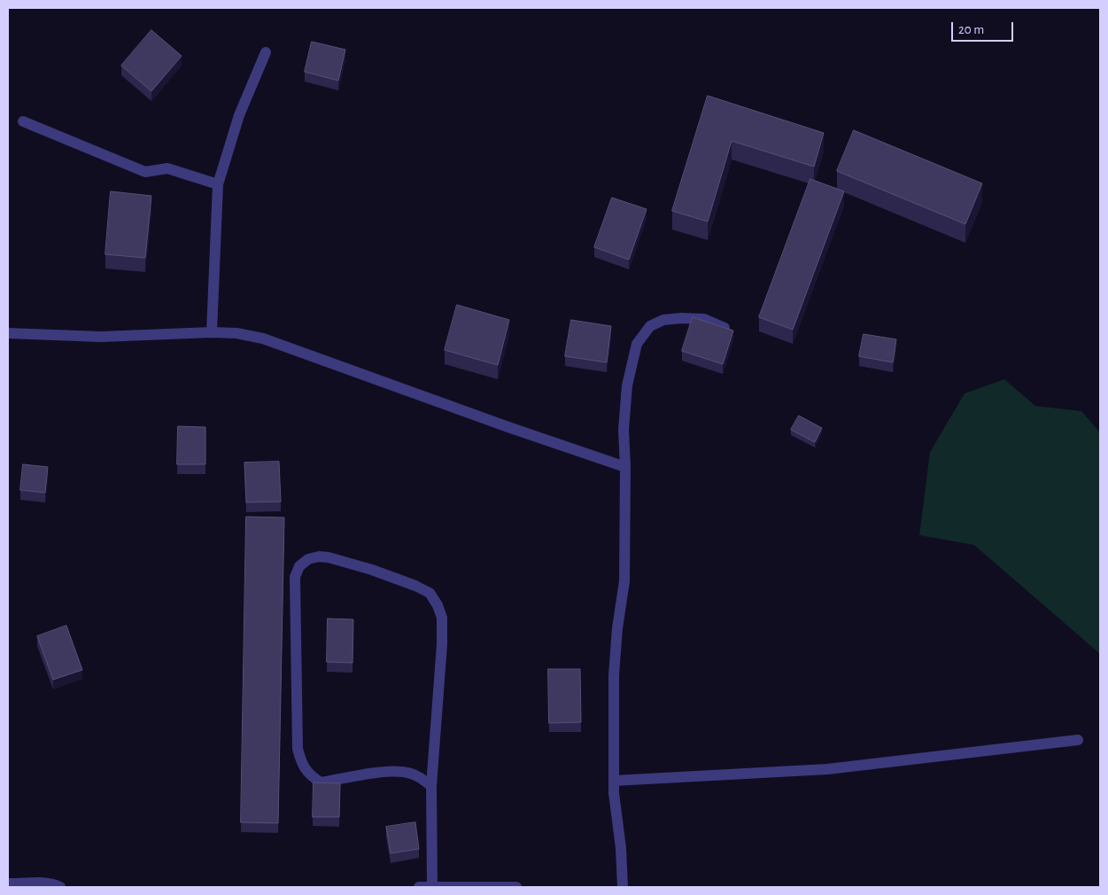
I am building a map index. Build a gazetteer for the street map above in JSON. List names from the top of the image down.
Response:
{
  "scale_bar": "20 m"
}
